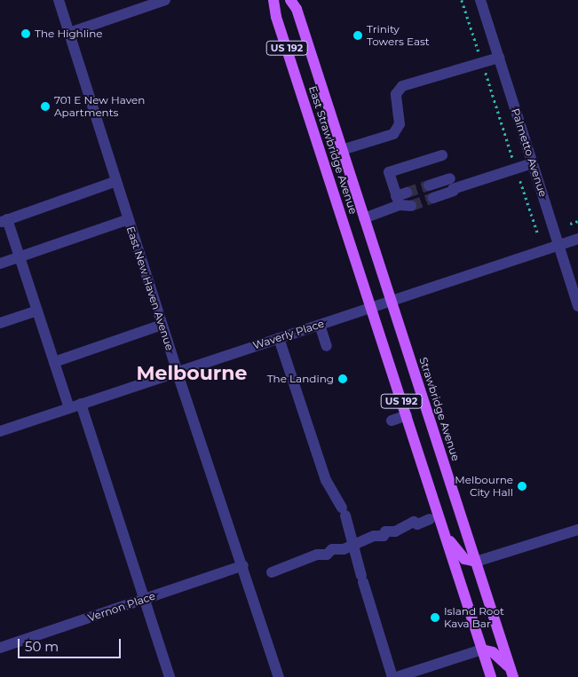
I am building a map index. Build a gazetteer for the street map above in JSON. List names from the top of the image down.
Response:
{
  "streets": {
    "main road": ["US 192", "East Strawbridge Avenue", "Strawbridge Avenue"],
    "street": [
      "Palmetto Avenue",
      "East New Haven Avenue",
      "Waverly Place",
      "Vernon Place"
    ]
  },
  "crossings": [
    ["US 192", "East Strawbridge Avenue"],
    ["US 192", "Waverly Place"],
    ["East Strawbridge Avenue", "Waverly Place"],
    ["East Strawbridge Avenue", "Strawbridge Avenue"],
    ["Palmetto Avenue", "Waverly Place"],
    ["East New Haven Avenue", "Waverly Place"],
    ["East New Haven Avenue", "Vernon Place"],
    ["Waverly Place", "Strawbridge Avenue"]
  ],
  "districts": ["Melbourne"],
  "places": [
    "The Highline",
    "Trinity Towers East",
    "701 E New Haven Apartments",
    "The Landing",
    "Melbourne City Hall",
    "Island Root Kava Bar"
  ],
  "scale_bar": "50 m"
}
